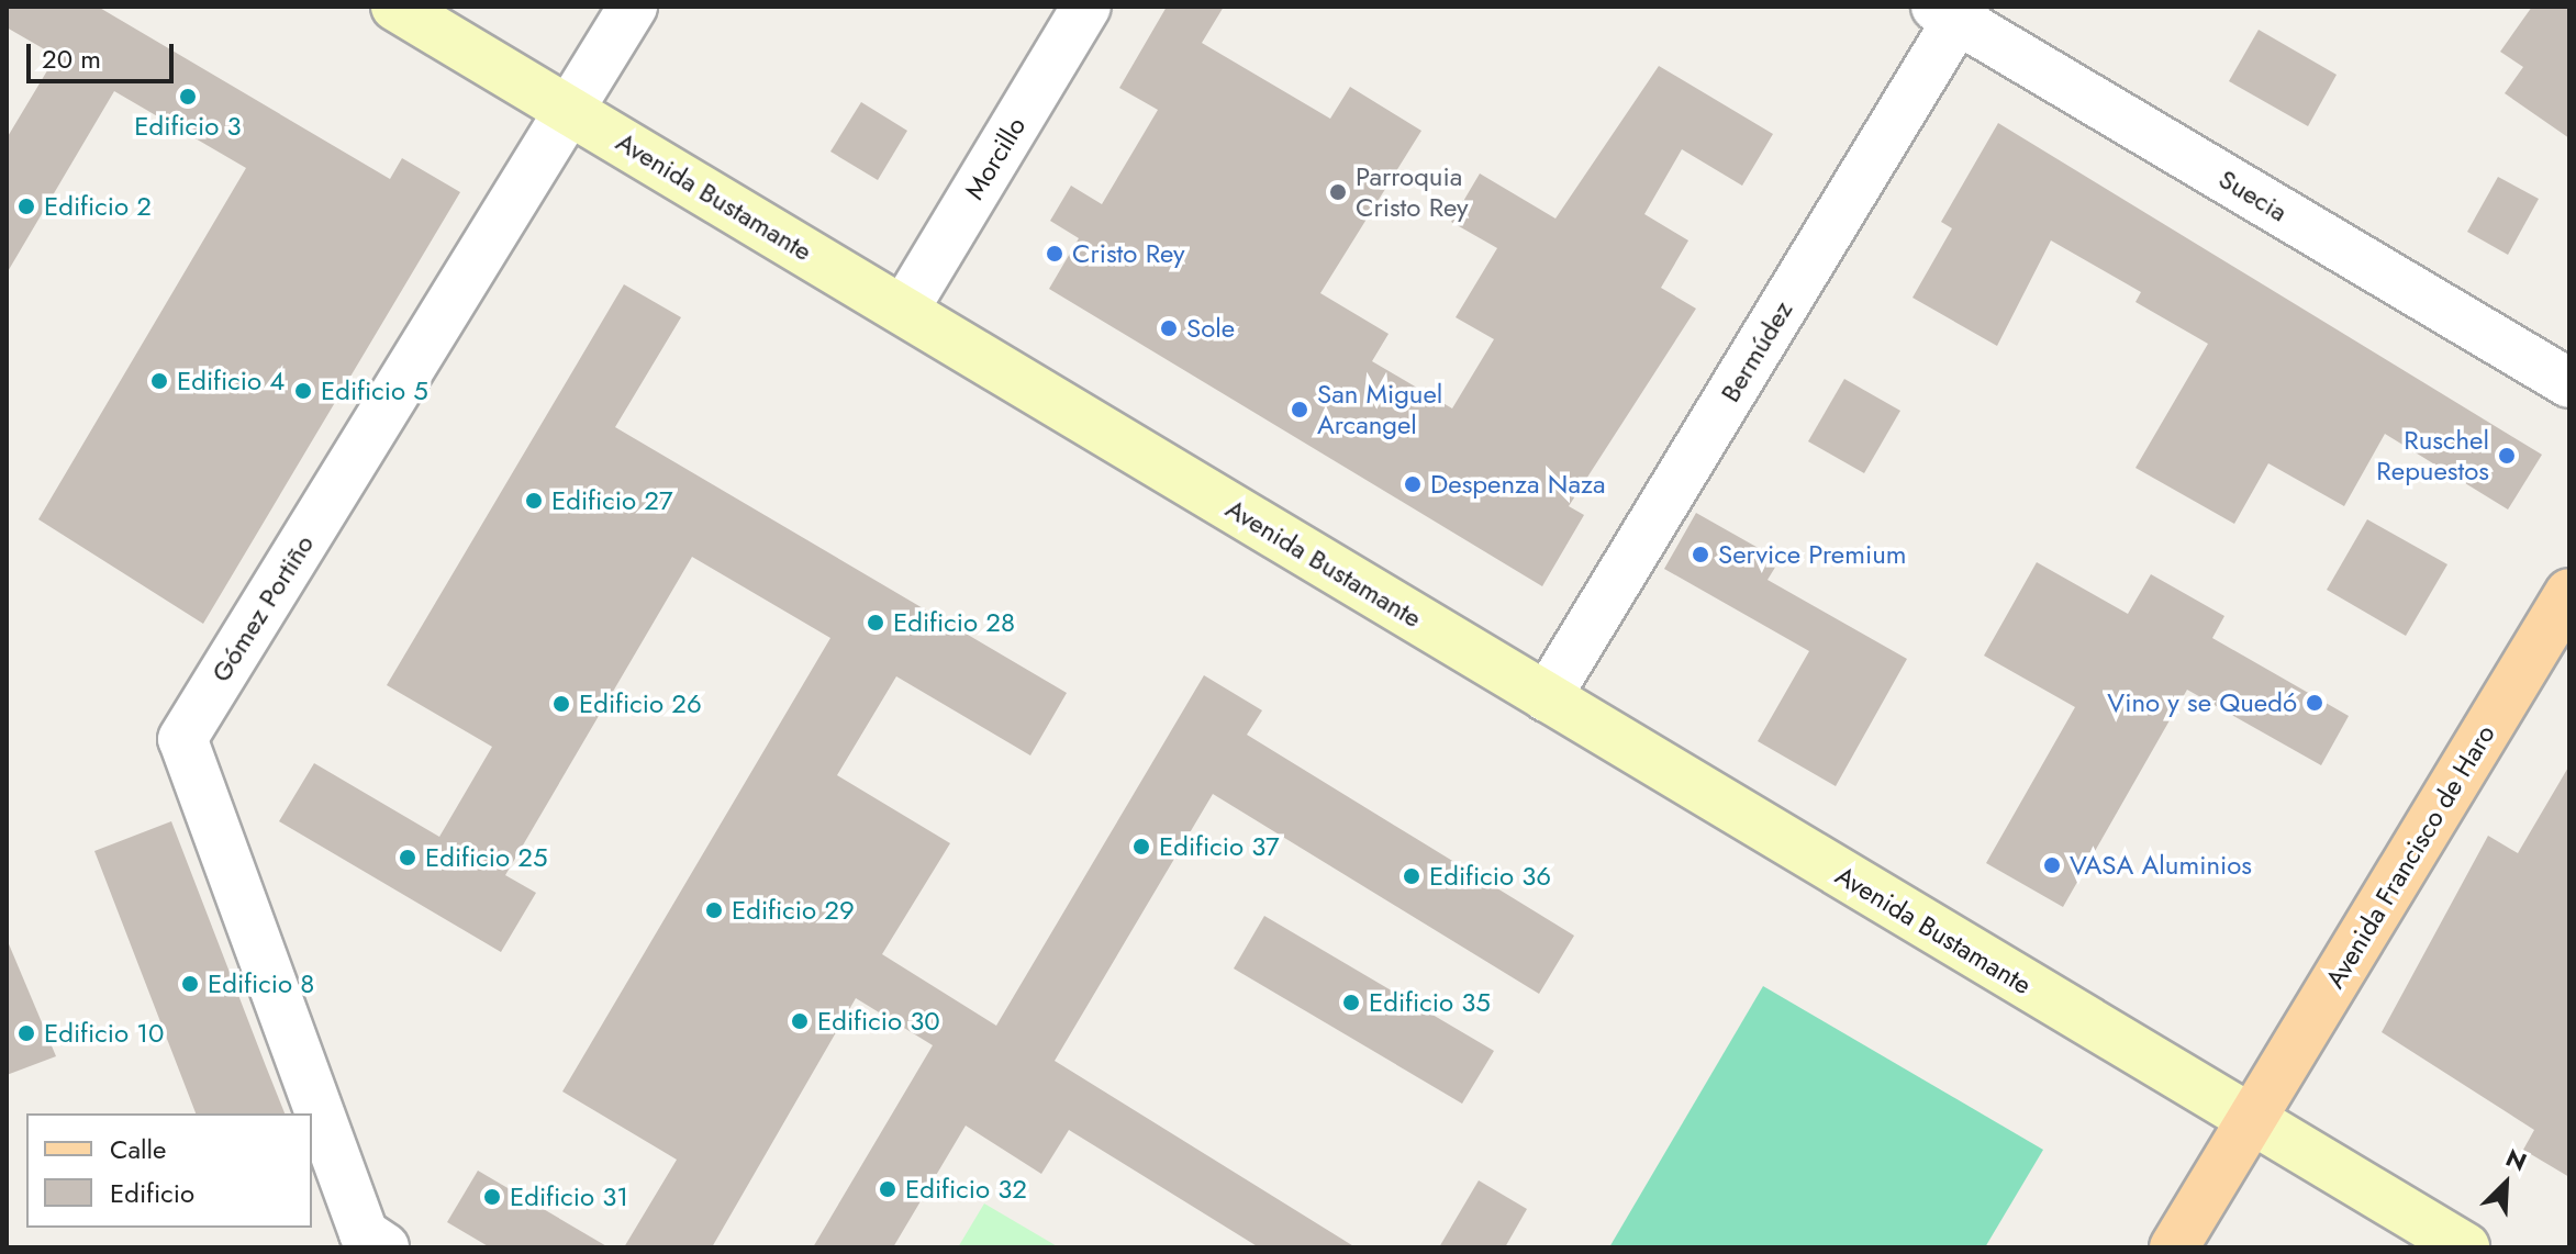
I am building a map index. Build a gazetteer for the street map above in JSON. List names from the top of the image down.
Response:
{
  "streets": {
    "main road": ["Avenida Bustamante", "Avenida Francisco de Haro"],
    "street": [
      "Morcillo",
      "Suecia",
      "Bermúdez",
      "Gómez Portiño"
    ]
  },
  "crossings": [
    ["Morcillo", "Avenida Bustamante"],
    ["Suecia", "Bermúdez"],
    ["Avenida Bustamante", "Bermúdez"],
    ["Avenida Bustamante", "Gómez Portiño"],
    ["Avenida Bustamante", "Avenida Francisco de Haro"]
  ],
  "places": [
    "Edificio 3",
    "Parroquia Cristo Rey",
    "Edificio 2",
    "Cristo Rey",
    "Sole",
    "Edificio 4",
    "Edificio 5",
    "San Miguel Arcangel",
    "Ruschel Repuestos",
    "Despenza Naza",
    "Edificio 27",
    "Service Premium",
    "Edificio 28",
    "Vino y se Quedó",
    "Edificio 26",
    "Edificio 37",
    "Edificio 25",
    "VASA Aluminios",
    "Edificio 36",
    "Edificio 29",
    "Edificio 8",
    "Edificio 35",
    "Edificio 30",
    "Edificio 10",
    "Edificio 32",
    "Edificio 31"
  ],
  "legend": ["Calle", "Edificio"],
  "scale_bar": "20 m",
  "north": "top right"
}
